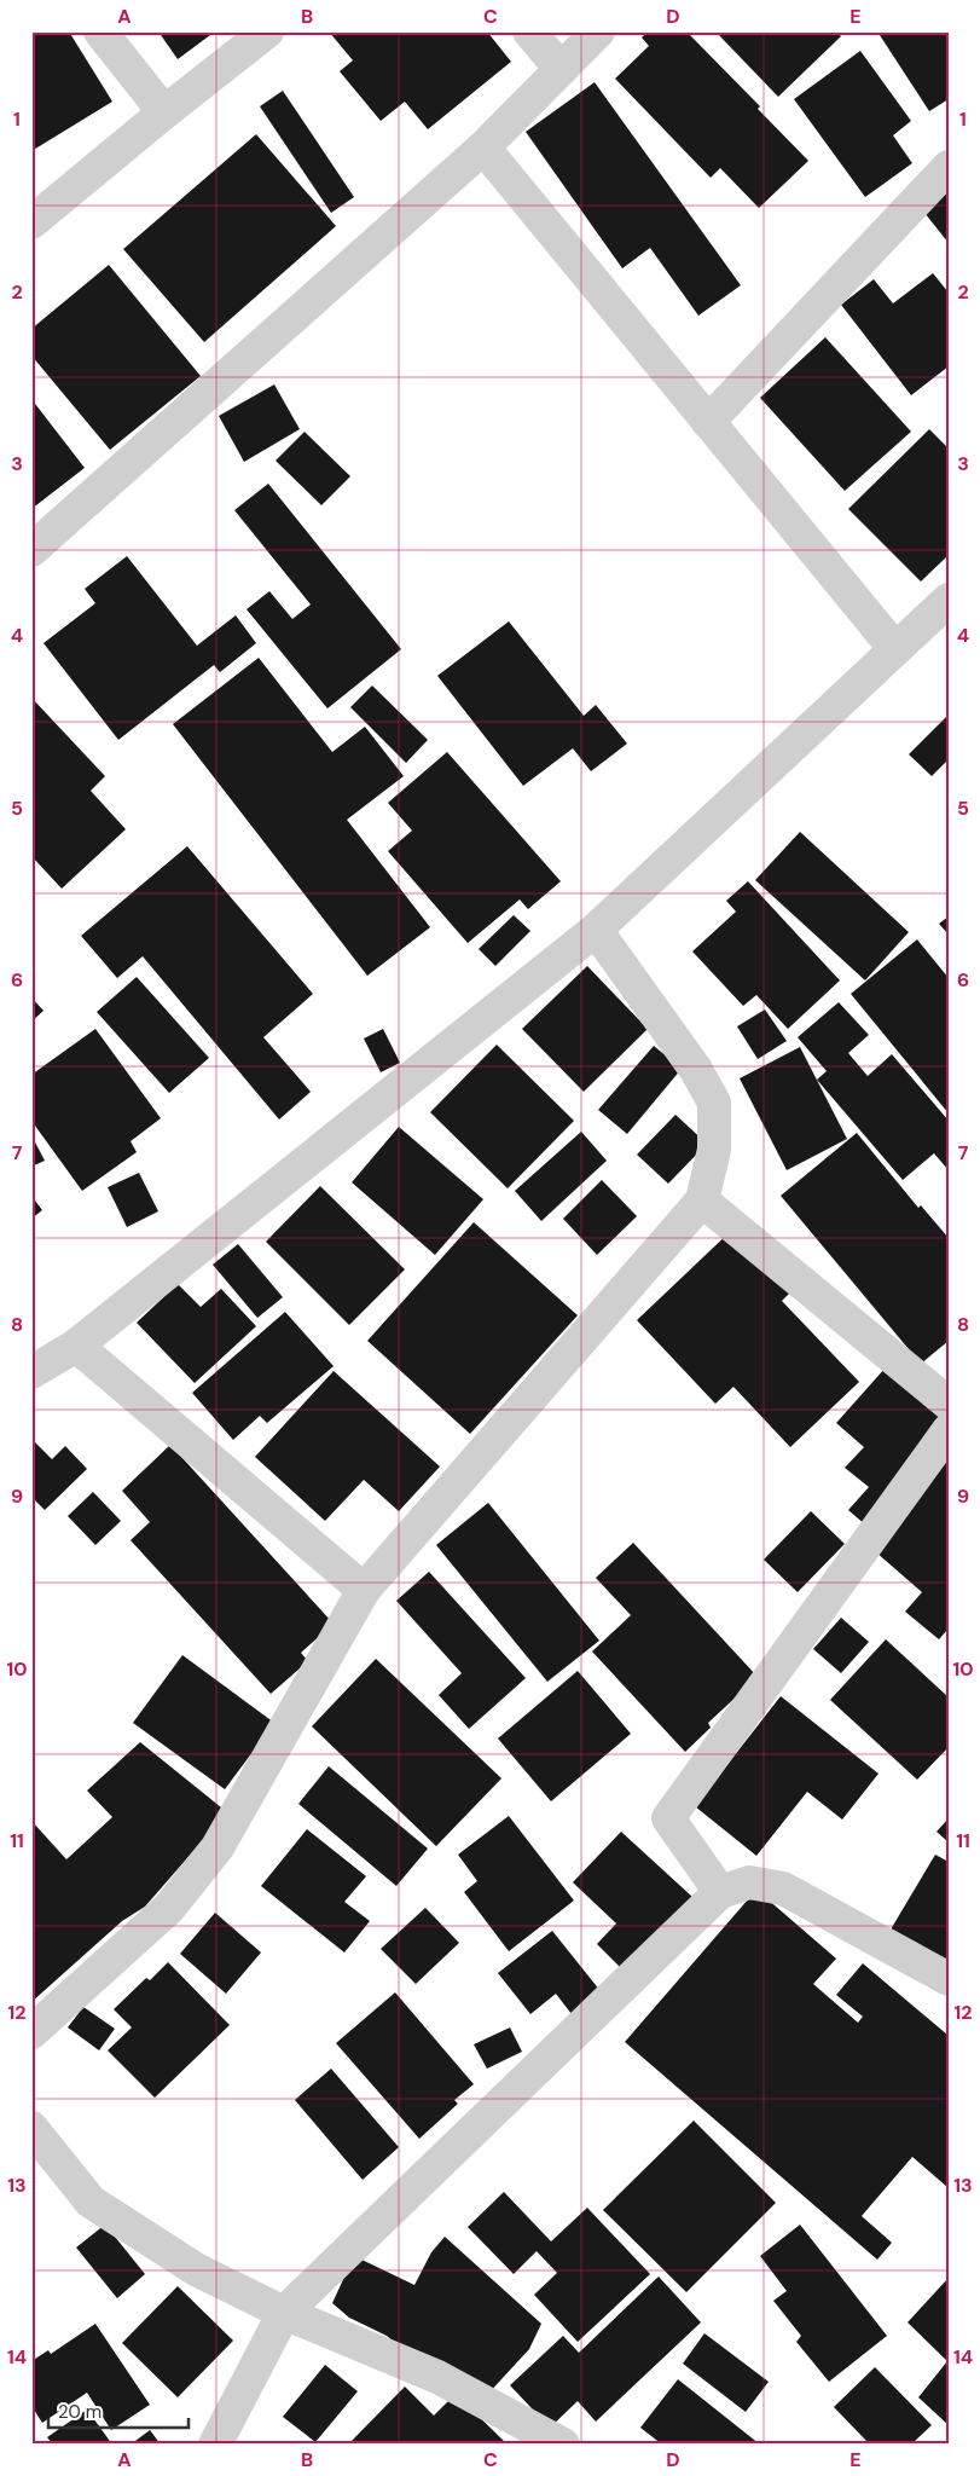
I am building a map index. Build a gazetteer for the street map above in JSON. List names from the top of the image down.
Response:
{
  "scale_bar": "20 m",
  "grid": {
    "columns": [
      "A",
      "B",
      "C",
      "D",
      "E"
    ],
    "rows": [
      "1",
      "2",
      "3",
      "4",
      "5",
      "6",
      "7",
      "8",
      "9",
      "10",
      "11",
      "12",
      "13",
      "14"
    ]
  }
}
